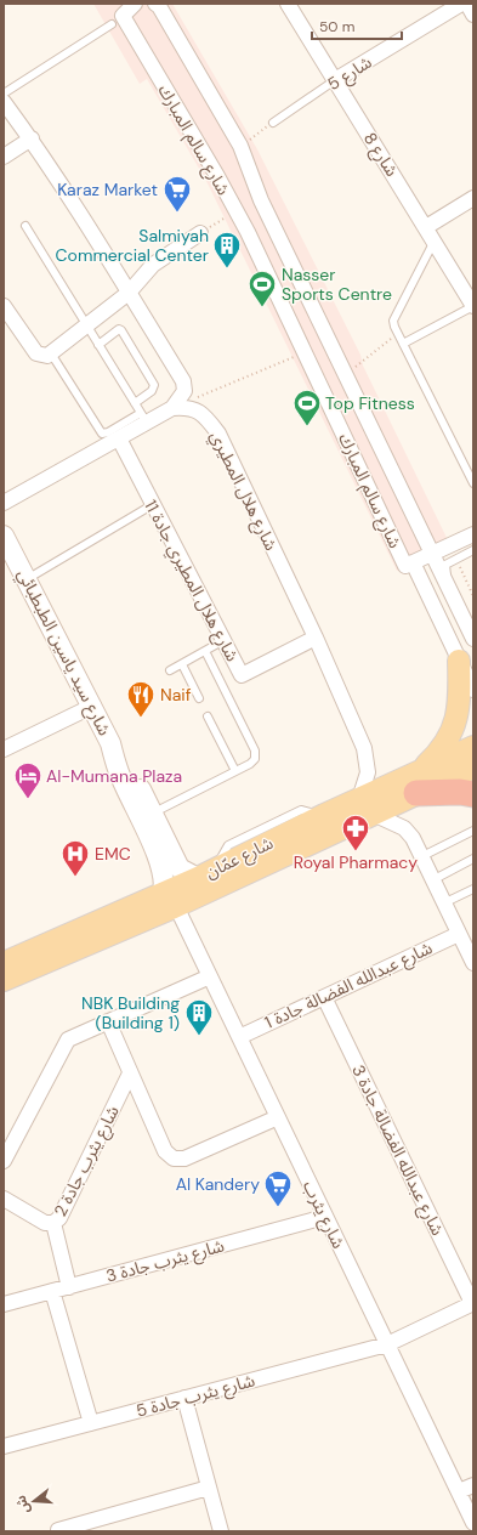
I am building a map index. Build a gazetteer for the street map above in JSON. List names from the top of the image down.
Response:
{
  "streets": {
    "main road": ["شارع عمّان"],
    "street": [
      "شارع 5",
      "شارع سالم المبارك",
      "شارع 8",
      "شارع هلال المطيري",
      "شارع هلال المطيري جادة 11",
      "شارع سيد ياسين الطبطبائي",
      "شارع عبدالله الفضالة جادة 1",
      "شارع عبدالله الفضالة جادة 3",
      "شارع يثرب جادة 2",
      "شارع يثرب",
      "شارع يثرب جادة 3",
      "شارع يثرب جادة 5"
    ]
  },
  "crossings": [
    ["شارع 5", "شارع 8"],
    ["شارع هلال المطيري", "شارع هلال المطيري جادة 11"],
    ["شارع هلال المطيري", "شارع عمّان"],
    ["شارع سيد ياسين الطبطبائي", "شارع عمّان"],
    ["شارع سيد ياسين الطبطبائي", "شارع يثرب"],
    ["شارع عمّان", "شارع يثرب"],
    ["شارع عبدالله الفضالة جادة 1", "شارع عبدالله الفضالة جادة 3"],
    ["شارع عبدالله الفضالة جادة 1", "شارع يثرب"],
    ["شارع عبدالله الفضالة جادة 3", "شارع يثرب جادة 5"],
    ["شارع يثرب جادة 2", "شارع يثرب"],
    ["شارع يثرب", "شارع يثرب جادة 3"],
    ["شارع يثرب", "شارع يثرب جادة 5"]
  ],
  "places": {
    "supermarket": ["Karaz Market", "Al Kandery"],
    "building": ["Salmiyah Commercial Center", "NBK Building (Building 1)"],
    "sports": ["Nasser Sports Centre", "Top Fitness"],
    "restaurant": ["Naif"],
    "hotel": ["Al-Mumana Plaza"],
    "pharmacy": ["Royal Pharmacy"],
    "hospital": ["EMC"]
  },
  "scale_bar": "50 m",
  "north": "left"
}
